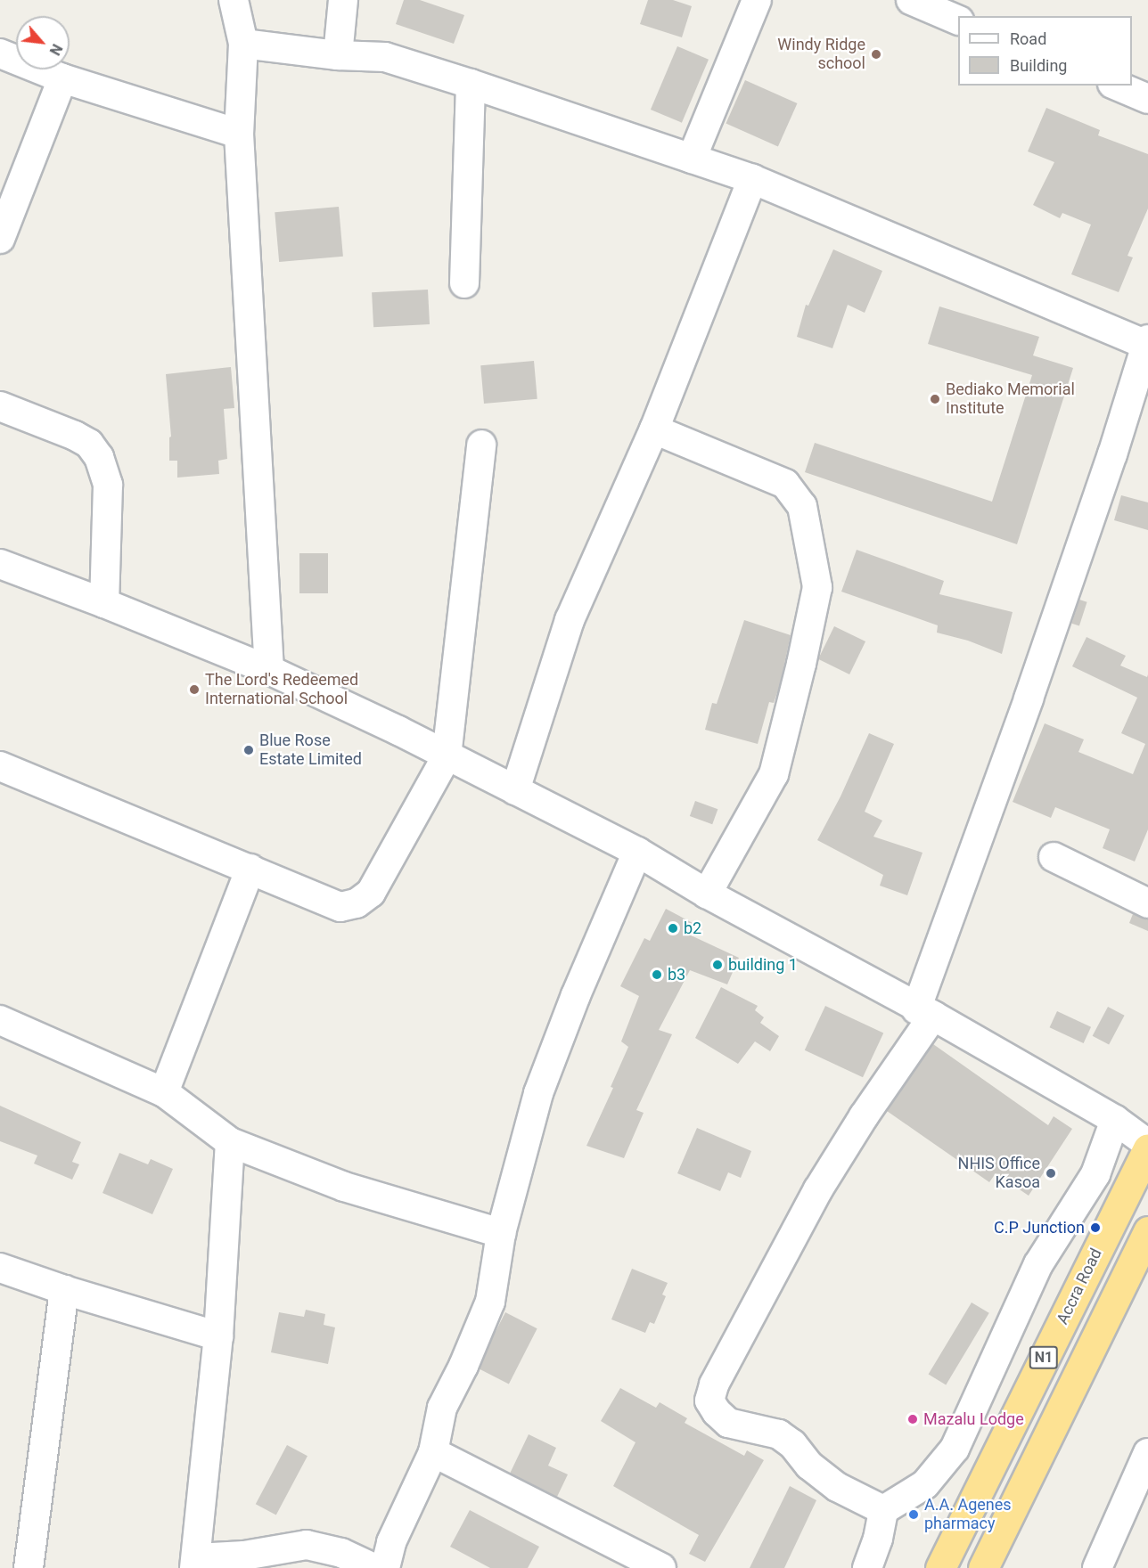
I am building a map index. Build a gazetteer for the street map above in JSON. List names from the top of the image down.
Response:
{
  "streets": {
    "highway": ["Accra Road", "N1"]
  },
  "places": [
    "Windy Ridge school",
    "Bediako Memorial Institute",
    "The Lord's Redeemed International School",
    "Blue Rose Estate Limited",
    "b2",
    "building 1",
    "b3",
    "NHIS Office Kasoa",
    "C.P Junction",
    "Mazalu Lodge",
    "A.A. Agenes pharmacy"
  ],
  "legend": ["Road", "Building"],
  "north": "bottom right"
}
